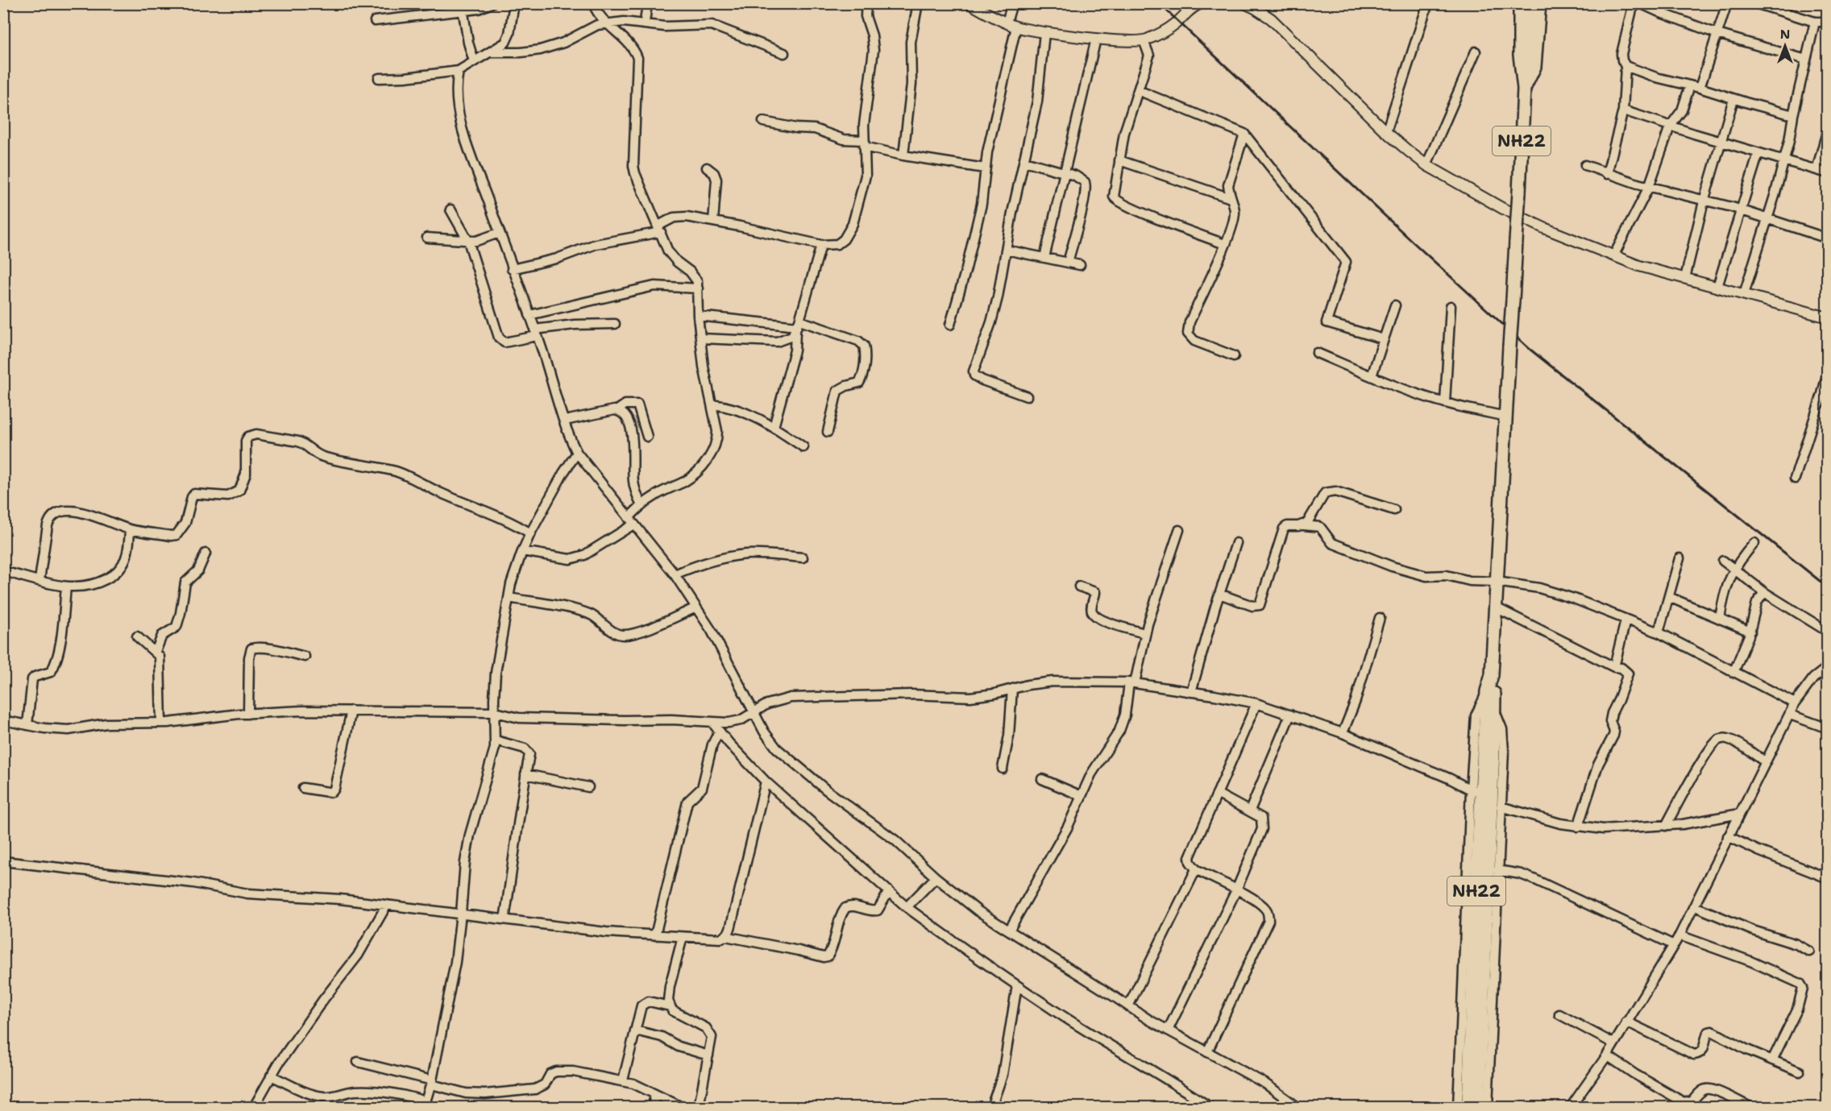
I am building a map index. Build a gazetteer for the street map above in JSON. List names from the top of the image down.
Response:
{
  "streets": {
    "highway": ["NH22"]
  },
  "north": "top"
}
